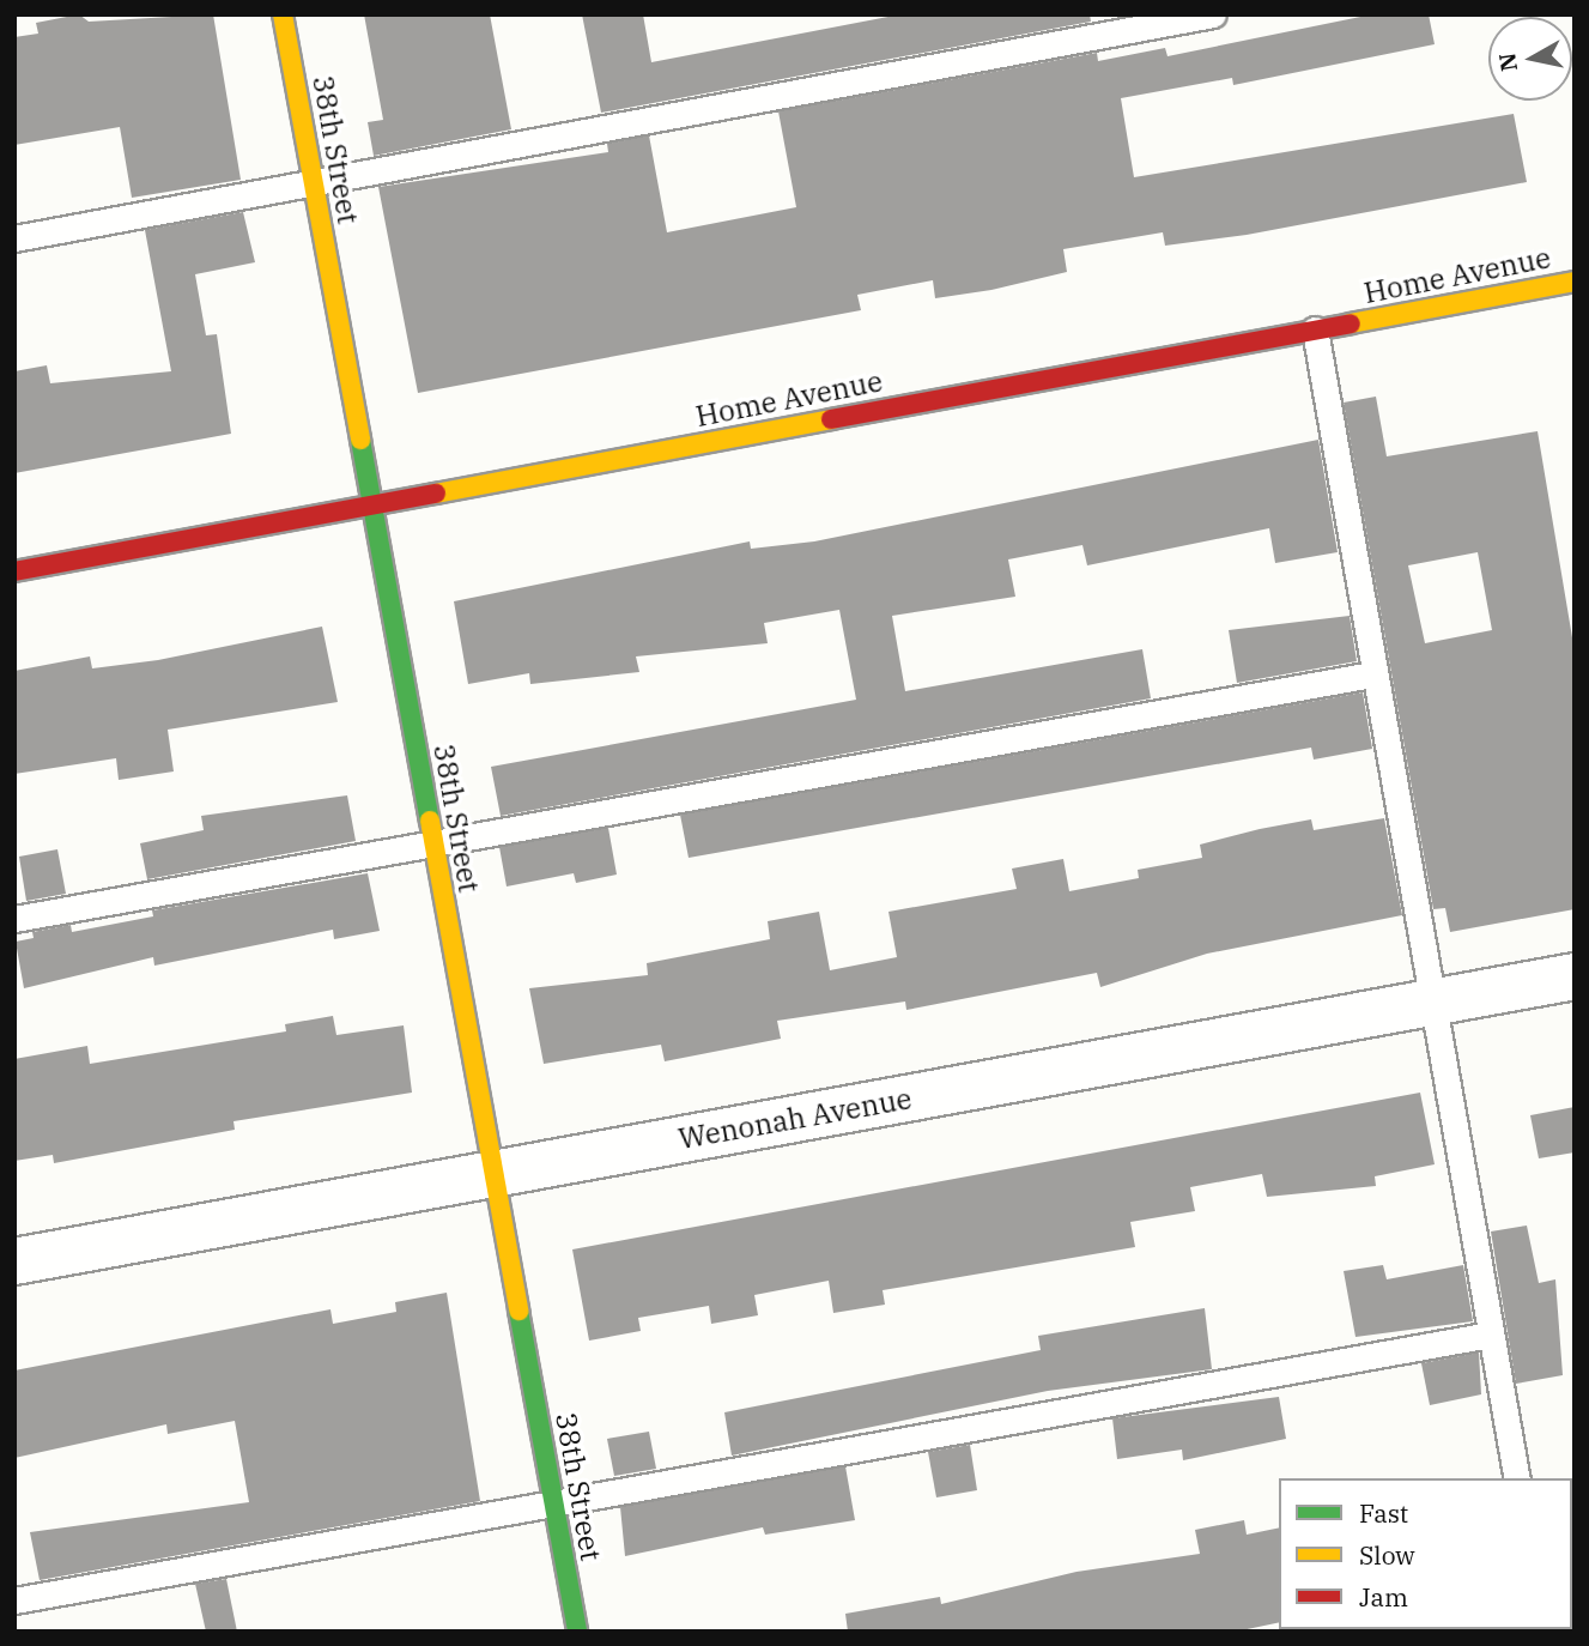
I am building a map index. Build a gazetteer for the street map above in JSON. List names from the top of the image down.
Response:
{
  "streets": {
    "street": ["38th Street", "Home Avenue", "Wenonah Avenue"]
  },
  "crossings": [
    ["38th Street", "Home Avenue"],
    ["38th Street", "Wenonah Avenue"]
  ],
  "legend": ["Fast", "Slow", "Jam"],
  "north": "left"
}
